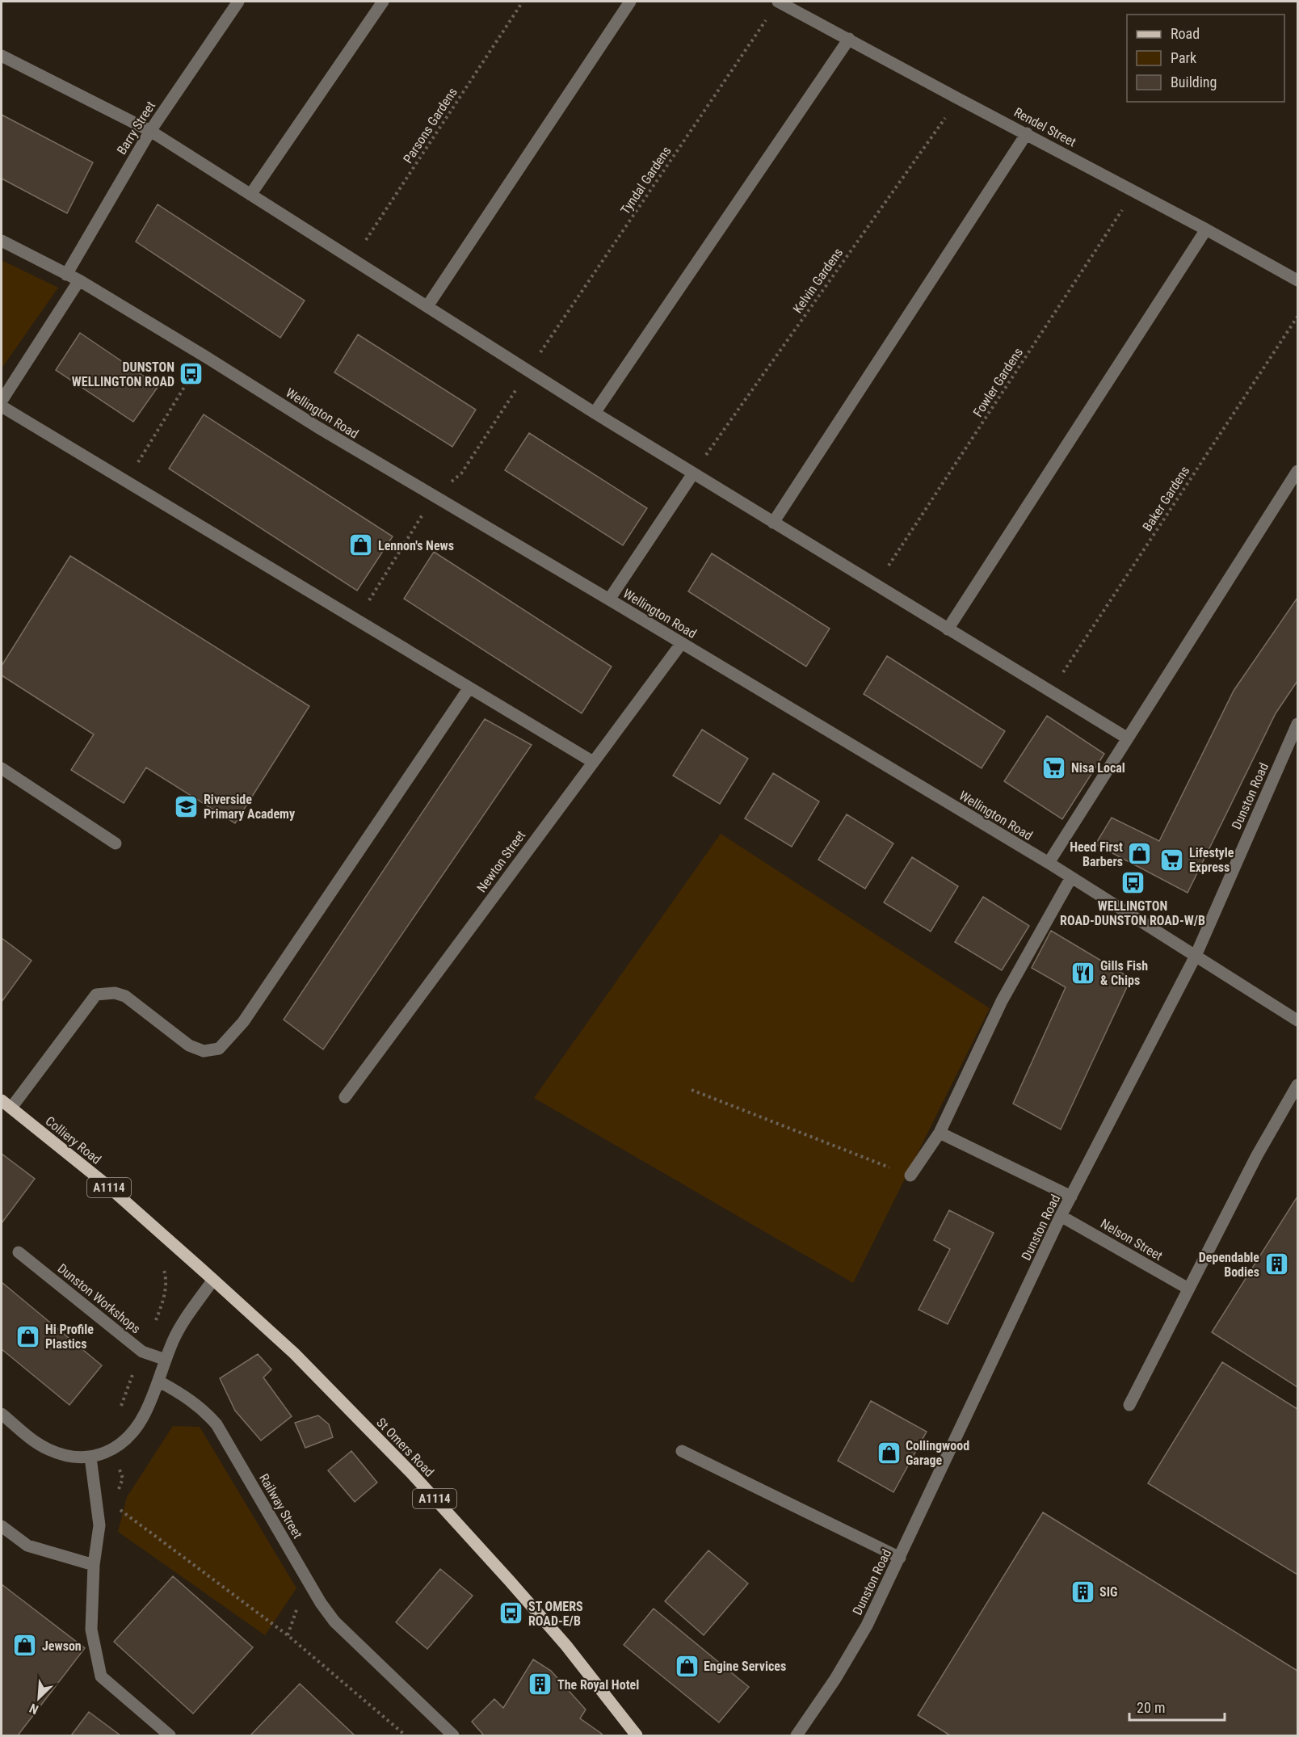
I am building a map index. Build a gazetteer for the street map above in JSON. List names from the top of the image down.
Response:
{
  "streets": {
    "main road": ["Colliery Road", "A1114", "St Omers Road"],
    "street": [
      "Rendel Street",
      "Barry Street",
      "Wellington Road",
      "Dunston Road",
      "Newton Street",
      "Nelson Street",
      "Dunston Workshops",
      "Railway Street"
    ],
    "path": [
      "Parsons Gardens",
      "Tyndal Gardens",
      "Kelvin Gardens",
      "Fowler Gardens",
      "Baker Gardens"
    ]
  },
  "crossings": [
    ["Rendel Street", "Tyndal Gardens"],
    ["Rendel Street", "Kelvin Gardens"],
    ["Rendel Street", "Fowler Gardens"],
    ["Barry Street", "Wellington Road"],
    ["Wellington Road", "Dunston Road"],
    ["Wellington Road", "Newton Street"],
    ["Dunston Road", "Nelson Street"],
    ["Colliery Road", "St Omers Road"]
  ],
  "places": {
    "bus stop": ["DUNSTON WELLINGTON ROAD", "WELLINGTON ROAD-DUNSTON ROAD-W/B", "ST OMERS ROAD-E/B"],
    "shop": [
      "Lennon's News",
      "Heed First Barbers",
      "Hi Profile Plastics",
      "Collingwood Garage",
      "Jewson",
      "Engine Services"
    ],
    "supermarket": ["Nisa Local", "Lifestyle Express"],
    "school or university": ["Riverside Primary Academy"],
    "restaurant": ["Gills Fish & Chips"],
    "building": ["Dependable Bodies", "SIG", "The Royal Hotel"]
  },
  "legend": ["Road", "Park", "Building"],
  "scale_bar": "20 m",
  "north": "bottom left"
}
